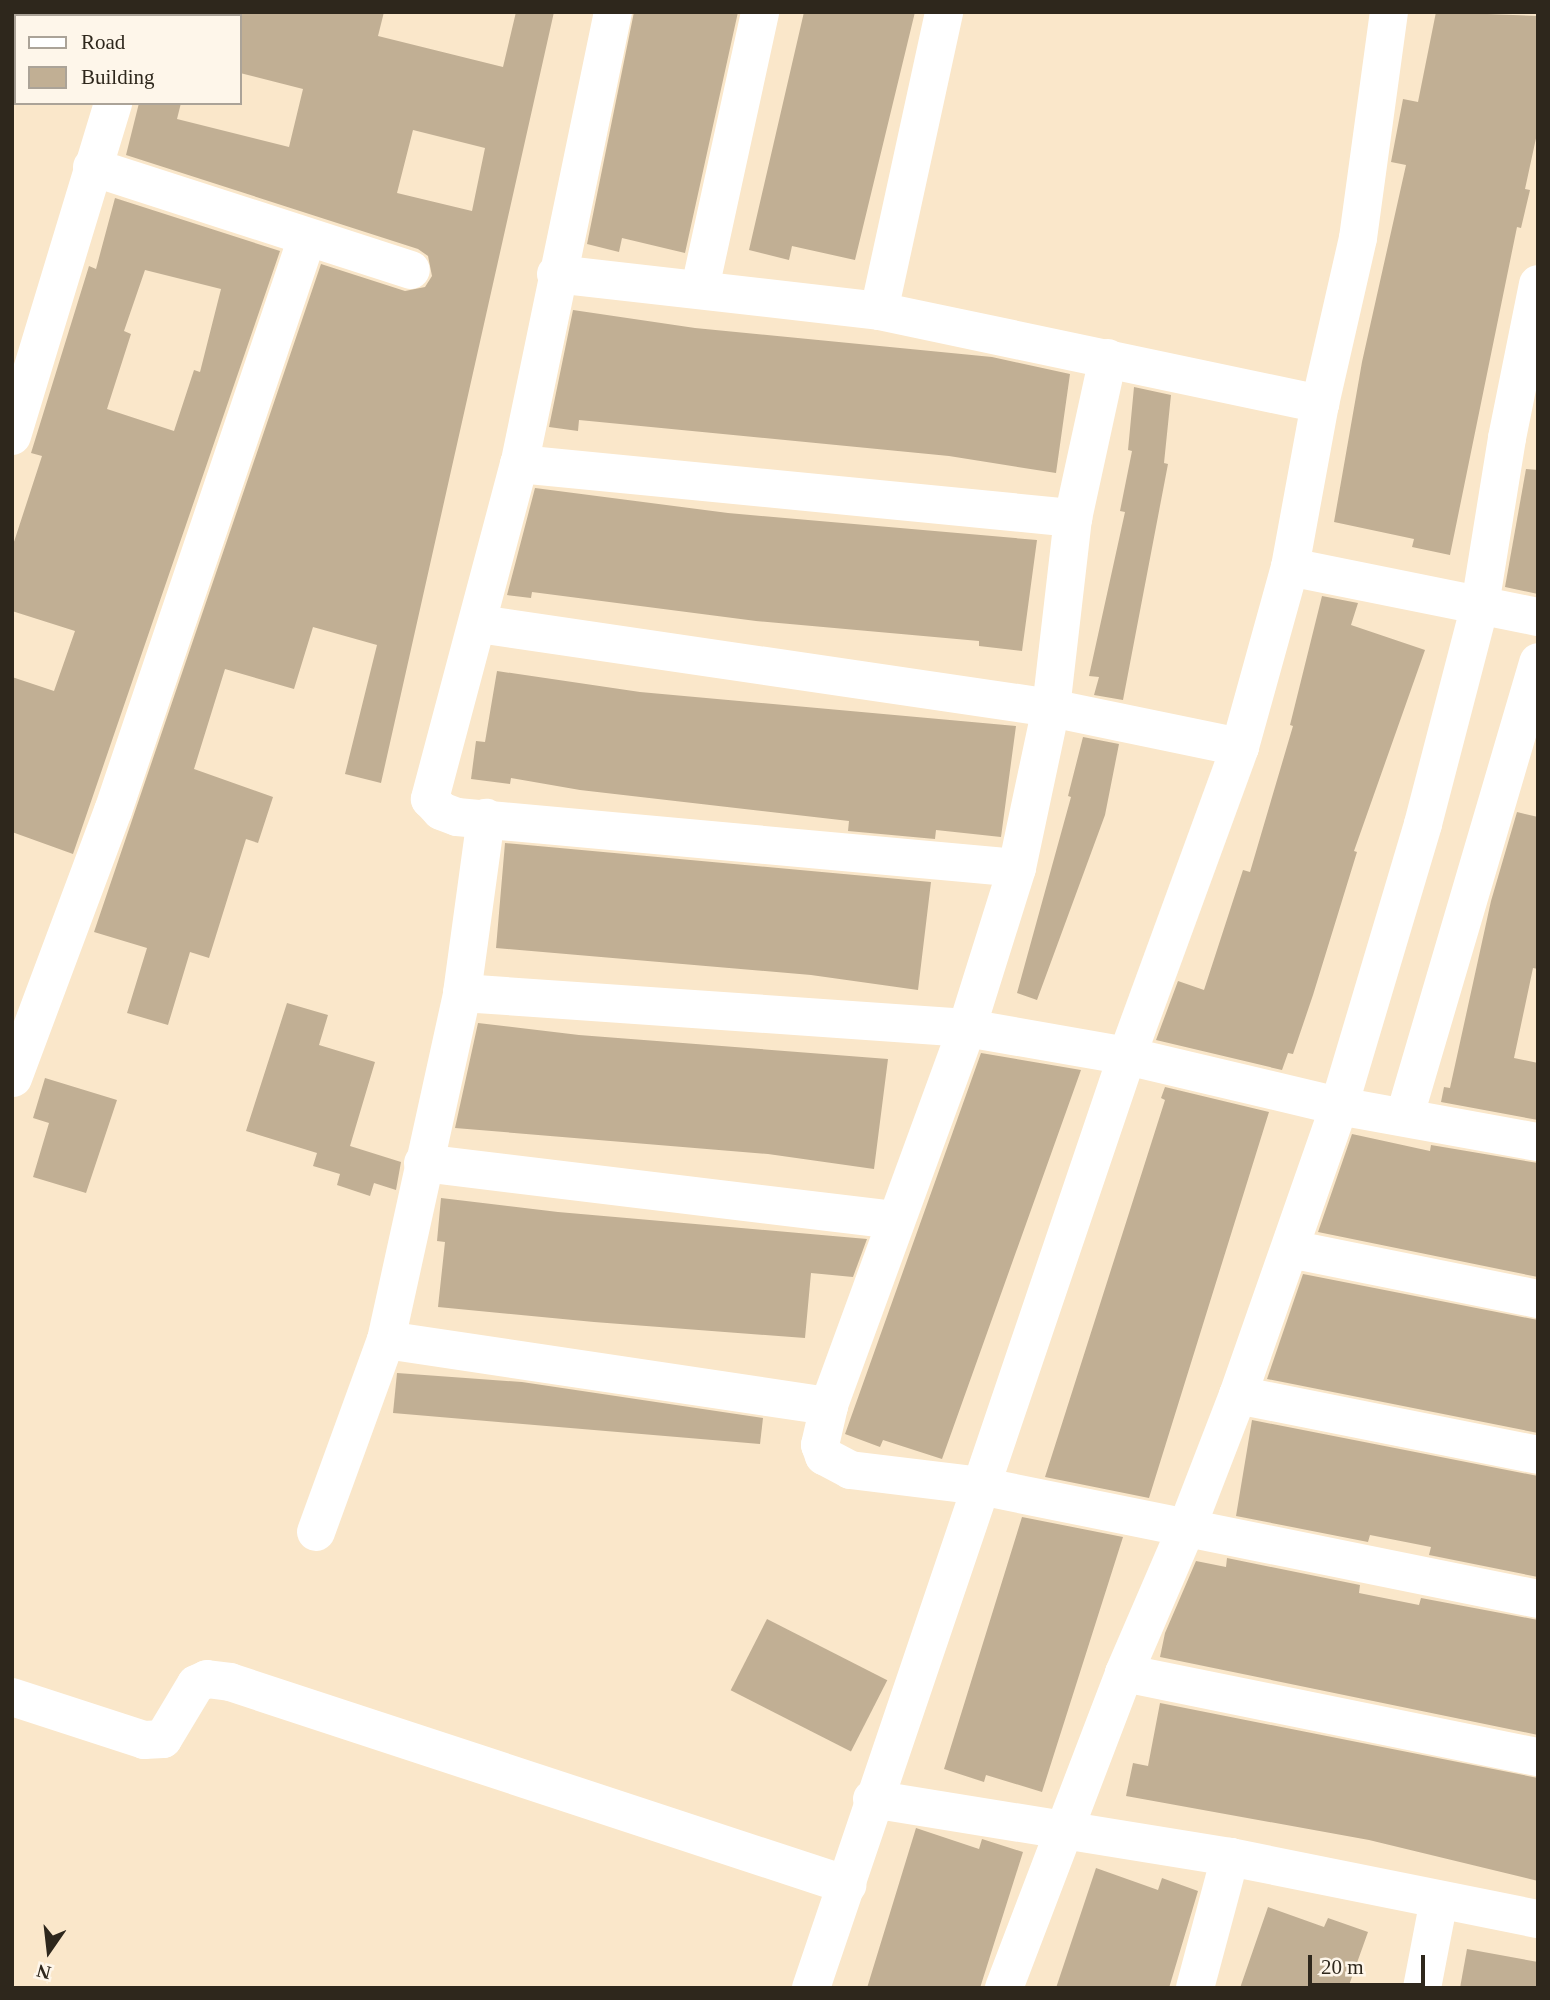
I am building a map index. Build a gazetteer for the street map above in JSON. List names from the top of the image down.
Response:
{
  "legend": ["Road", "Building"],
  "scale_bar": "20 m",
  "north": "bottom"
}
